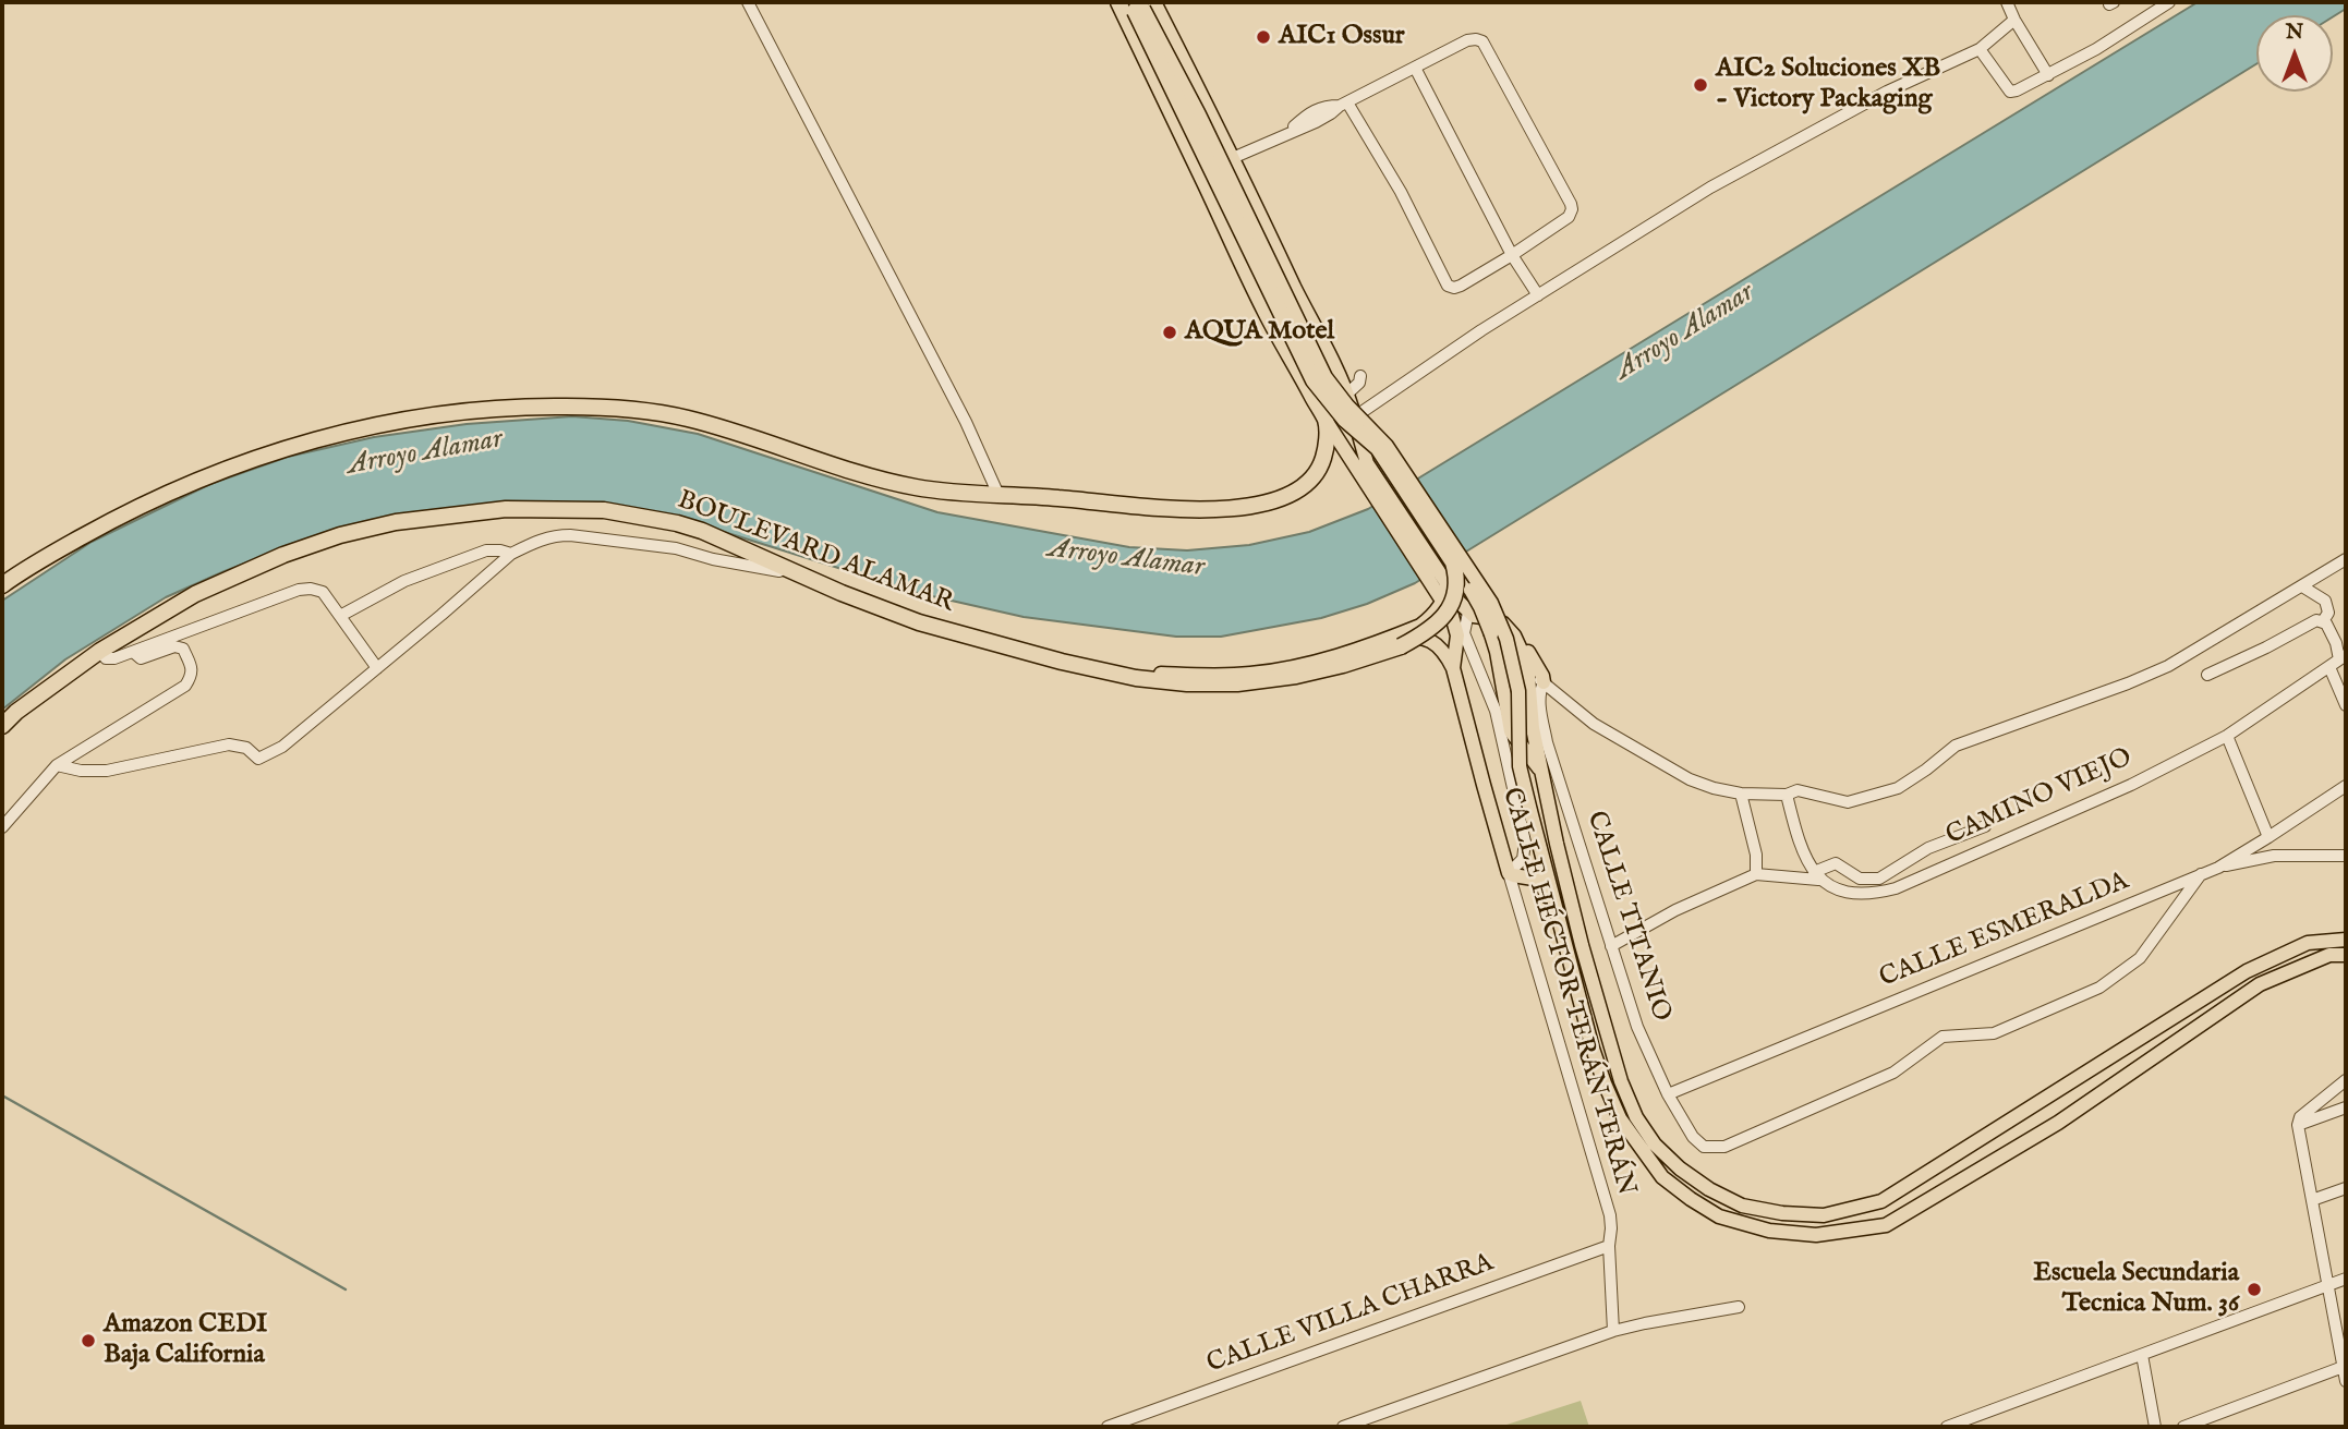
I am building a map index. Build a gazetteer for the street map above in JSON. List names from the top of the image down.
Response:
{
  "streets": {
    "highway": ["BOULEVARD ALAMAR"],
    "main road": ["CALLE HÉCTOR TERÁN TERÁN"],
    "street": [
      "CAMINO VIEJO",
      "CALLE TITANIO",
      "CALLE ESMERALDA",
      "CALLE VILLA CHARRA"
    ]
  },
  "crossings": [
    ["BOULEVARD ALAMAR", "CALLE HÉCTOR TERÁN TERÁN"],
    ["CALLE TITANIO", "CALLE ESMERALDA"],
    ["CALLE HÉCTOR TERÁN TERÁN", "CALLE VILLA CHARRA"]
  ],
  "water": ["Arroyo Alamar"],
  "places": [
    "AIC1 Ossur",
    "AIC2 Soluciones XB - Victory Packaging",
    "AQUA Motel",
    "Escuela Secundaria Tecnica Num. 36",
    "Amazon CEDI Baja California"
  ],
  "north": "top"
}
